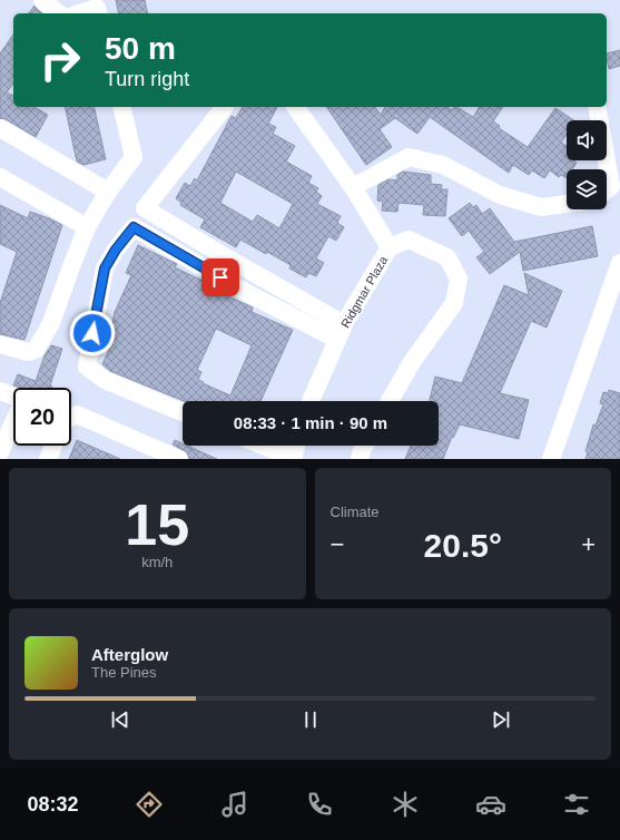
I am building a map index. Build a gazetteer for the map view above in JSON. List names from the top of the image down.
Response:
{
  "streets": {
    "street": ["Ridgmar Plaza"]
  },
  "page": {
    "turn": ["50 m", "Turn right"],
    "limit": "20",
    "trip": "08:33 · 1 min · 90 m",
    "tile": [
      ["15", "km/h"],
      "Climate"
    ],
    "heat": ["−", "20.5°", "+"],
    "song": ["Afterglow", "The Pines"],
    "tabs": "08:32"
  }
}
